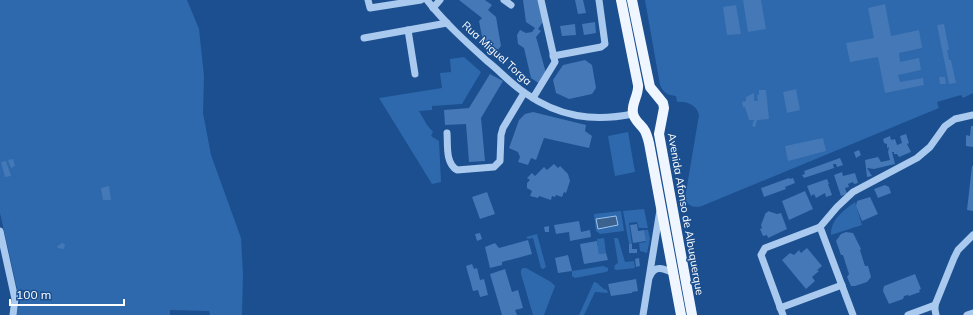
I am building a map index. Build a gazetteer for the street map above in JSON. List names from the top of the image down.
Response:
{
  "streets": {
    "main road": ["Avenida Afonso de Albuquerque"],
    "street": ["Rua Miguel Torga"]
  },
  "crossings": [
    ["Rua Miguel Torga", "Avenida Afonso de Albuquerque"]
  ],
  "scale_bar": "100 m"
}
